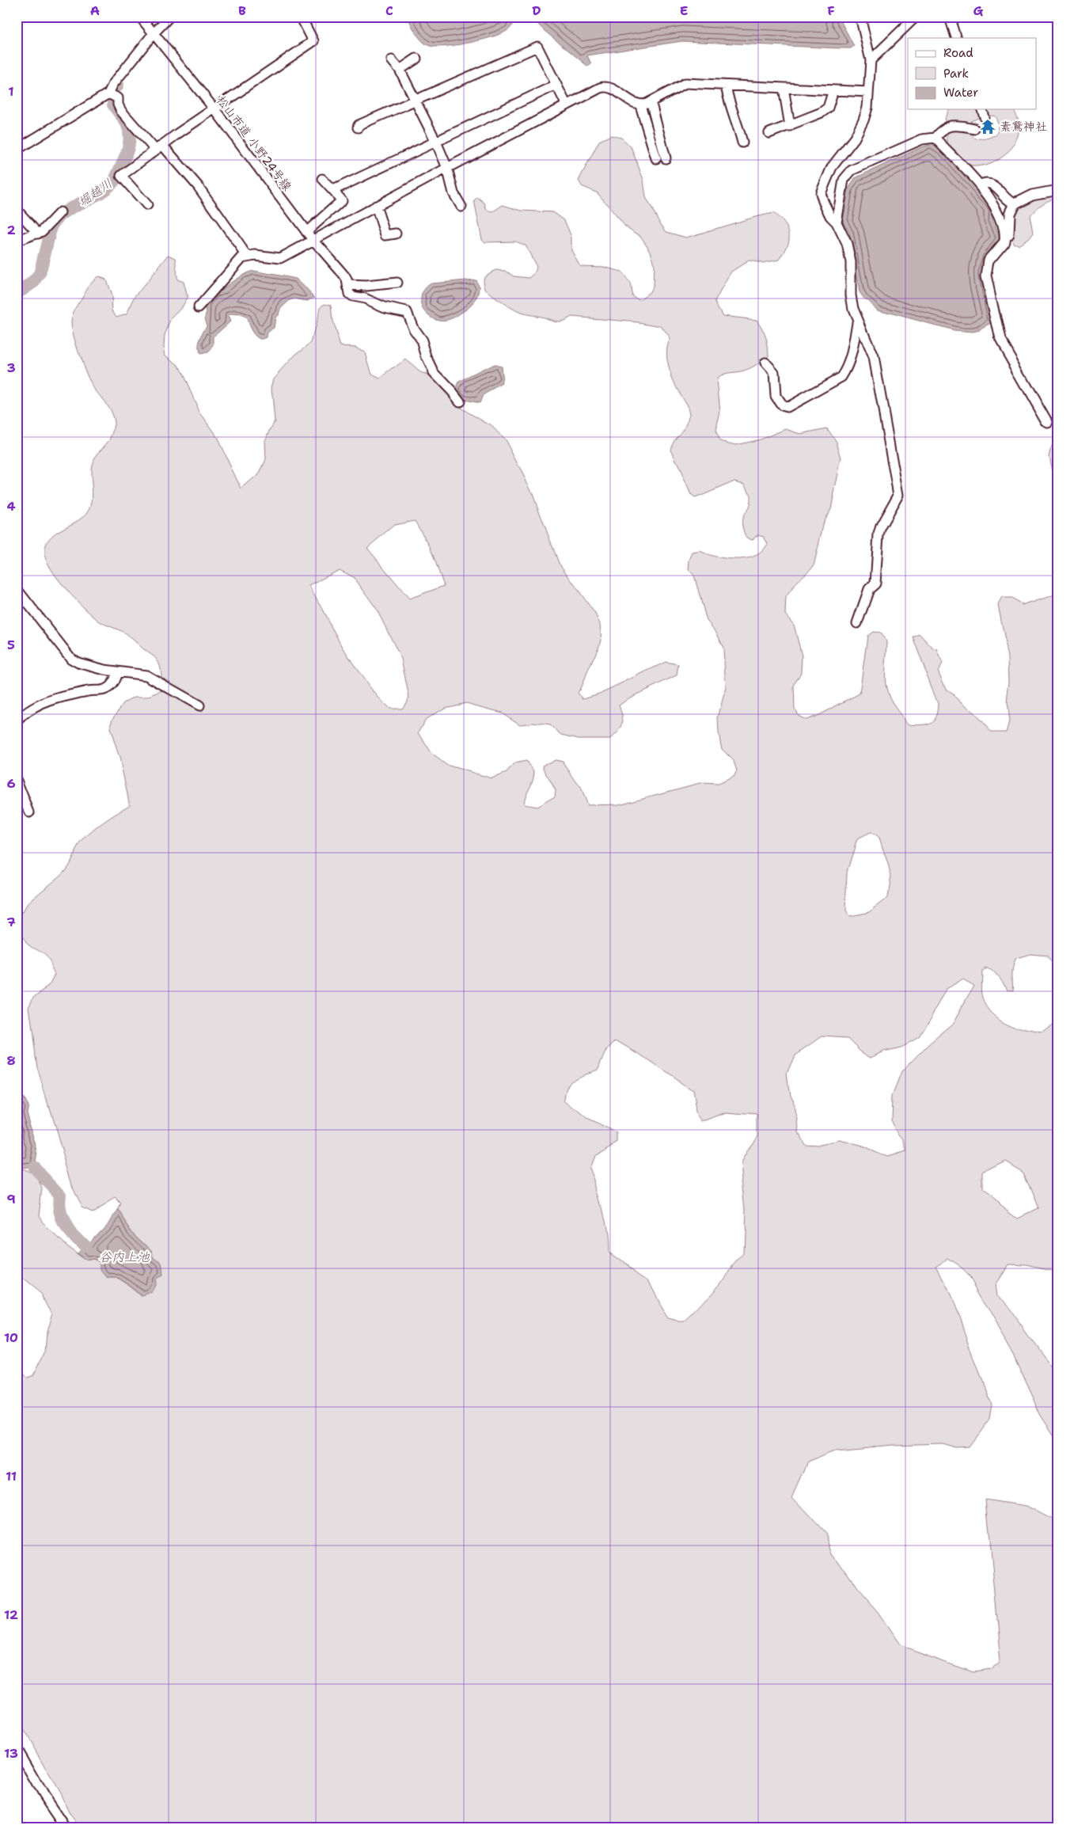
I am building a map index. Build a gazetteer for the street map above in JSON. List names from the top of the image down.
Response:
{
  "streets": {
    "street": ["松山市道 小野24号線"]
  },
  "water": ["堀越川", "谷内上池"],
  "places": {
    "temple": ["素鵞神社"]
  },
  "legend": ["Road", "Park", "Water"],
  "grid": {
    "columns": [
      "A",
      "B",
      "C",
      "D",
      "E",
      "F",
      "G"
    ],
    "rows": [
      "1",
      "2",
      "3",
      "4",
      "5",
      "6",
      "7",
      "8",
      "9",
      "10",
      "11",
      "12",
      "13"
    ]
  }
}
